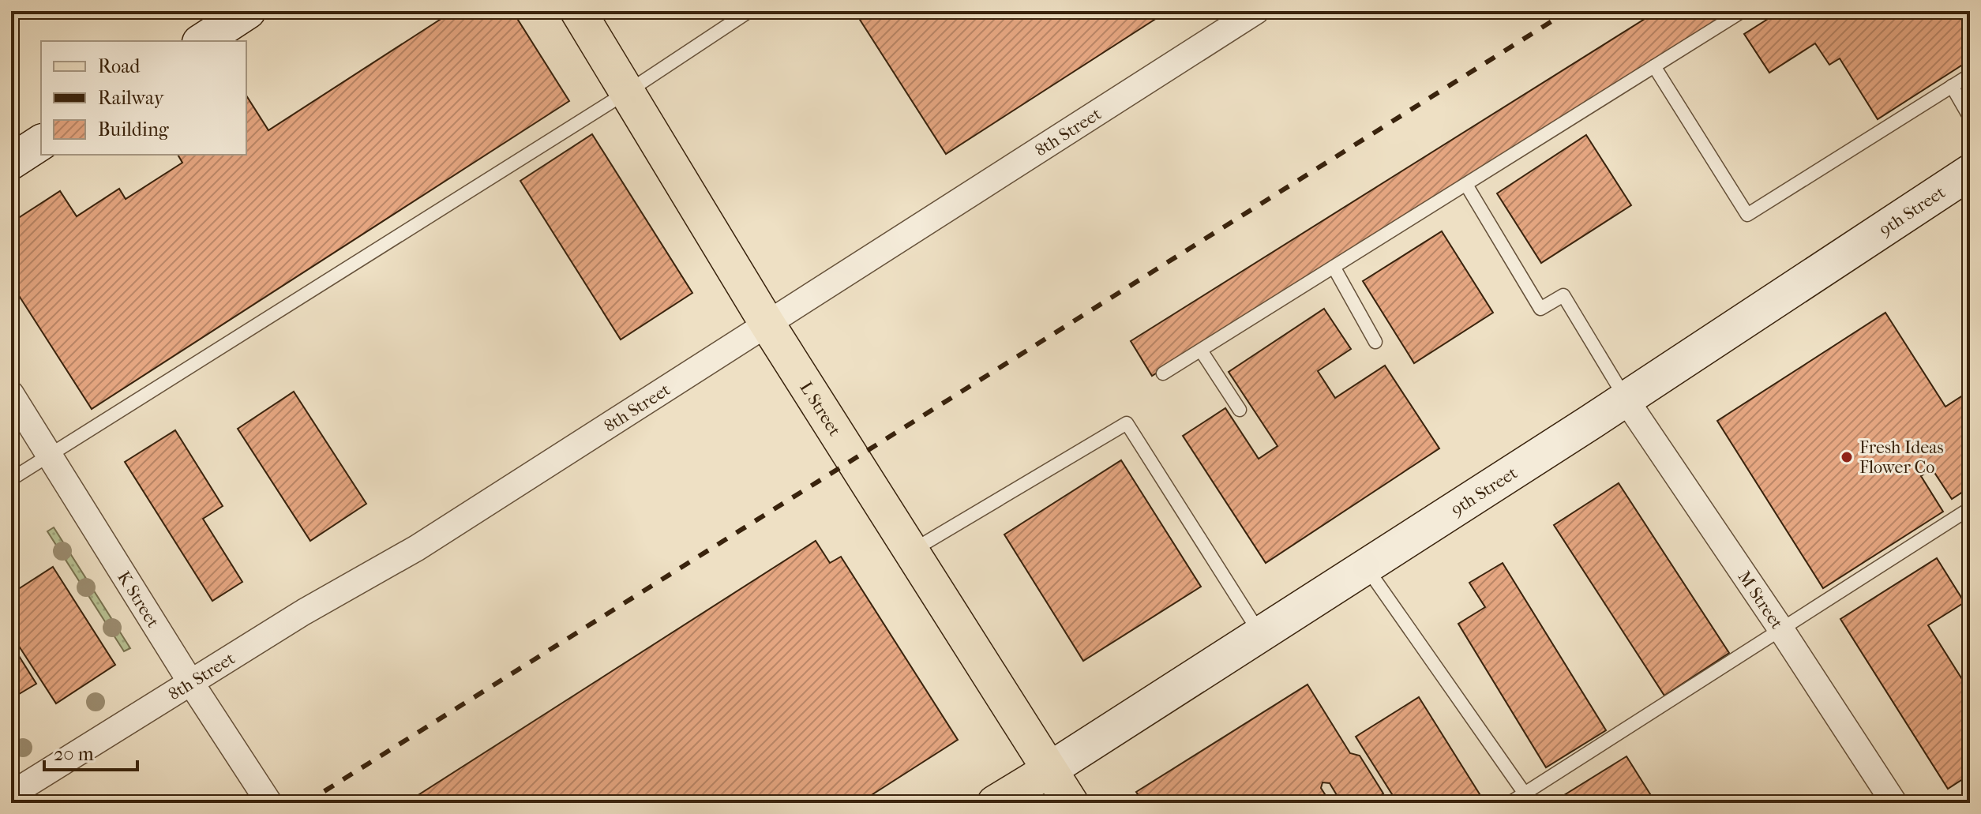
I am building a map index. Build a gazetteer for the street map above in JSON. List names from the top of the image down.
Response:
{
  "streets": {
    "main road": ["9th Street", "L Street"],
    "street": ["8th Street", "K Street", "M Street"]
  },
  "crossings": [
    ["8th Street", "L Street"],
    ["8th Street", "K Street"],
    ["9th Street", "L Street"],
    ["9th Street", "M Street"]
  ],
  "places": ["Fresh Ideas Flower Co"],
  "legend": ["Road", "Railway", "Building"],
  "scale_bar": "20 m"
}
